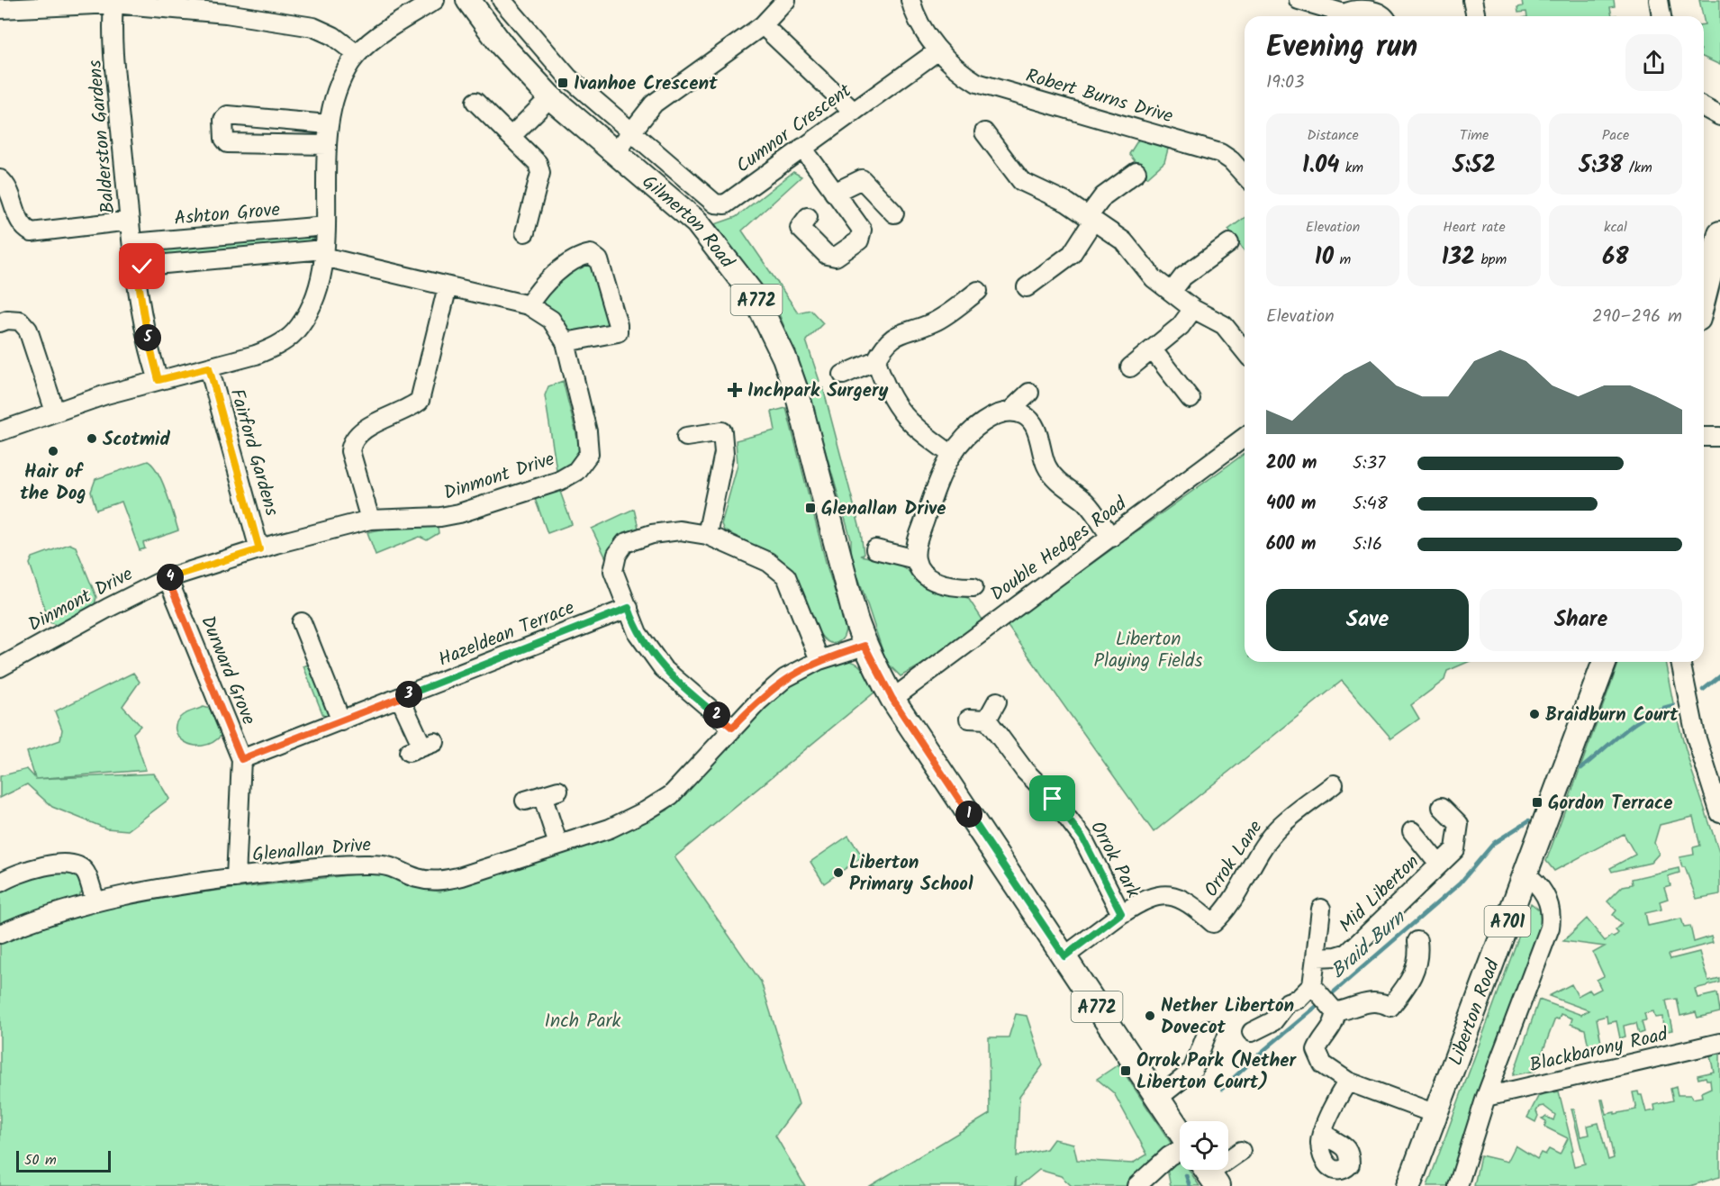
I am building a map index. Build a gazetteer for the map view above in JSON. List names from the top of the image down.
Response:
{
  "streets": {
    "main road": [
      "Gilmerton Road",
      "A772",
      "A701",
      "Liberton Road"
    ],
    "street": [
      "Robert Burns Drive",
      "Cumnor Crescent",
      "Balderston Gardens",
      "Ashton Grove",
      "Fairford Gardens",
      "Dinmont Drive",
      "Double Hedges Road",
      "Hazeldean Terrace",
      "Durward Grove",
      "Glenallan Drive",
      "Orrok Lane",
      "Orrok Park",
      "Mid Liberton",
      "Blackbarony Road"
    ]
  },
  "crossings": [
    ["Robert Burns Drive", "Cumnor Crescent"],
    ["Balderston Gardens", "Ashton Grove"],
    ["Gilmerton Road", "Double Hedges Road"],
    ["Gilmerton Road", "Glenallan Drive"],
    ["Gilmerton Road", "Orrok Park"],
    ["Fairford Gardens", "Dinmont Drive"],
    ["Dinmont Drive", "Durward Grove"],
    ["Hazeldean Terrace", "Durward Grove"],
    ["Durward Grove", "Glenallan Drive"],
    ["Orrok Lane", "Orrok Park"]
  ],
  "water": ["Braid Burn"],
  "parks": ["Liberton Playing Fields", "Inch Park"],
  "places": {
    "transit": [
      "Ivanhoe Crescent",
      "Glenallan Drive",
      "Gordon Terrace",
      "Orrok Park (Nether Liberton Court)"
    ],
    "health": ["Inchpark Surgery"],
    "other": [
      "Scotmid",
      "Hair of the Dog",
      "Braidburn Court",
      "Liberton Primary School",
      "Nether Liberton Dovecot"
    ]
  },
  "scale_bar": "50 m",
  "page": {
    "heading": ["Evening run", "19:03"],
    "stats": [
      ["Distance", "1.04 km"],
      ["Time", "5:52"],
      ["Pace", "5:38 /km"],
      ["Elevation", "10 m"],
      ["Heart rate", "132 bpm"],
      ["kcal", "68"]
    ],
    "chart": ["Elevation", "290–296 m"],
    "pins": [
      "5",
      "4",
      "3",
      "2",
      "1"
    ],
    "list": [
      {
        "name": "200 m",
        "note": "5:37"
      },
      {
        "name": "400 m",
        "note": "5:48"
      },
      {
        "name": "600 m",
        "note": "5:16"
      }
    ],
    "buttons": ["Save", "Share"],
    "scale": "50 m"
  }
}
